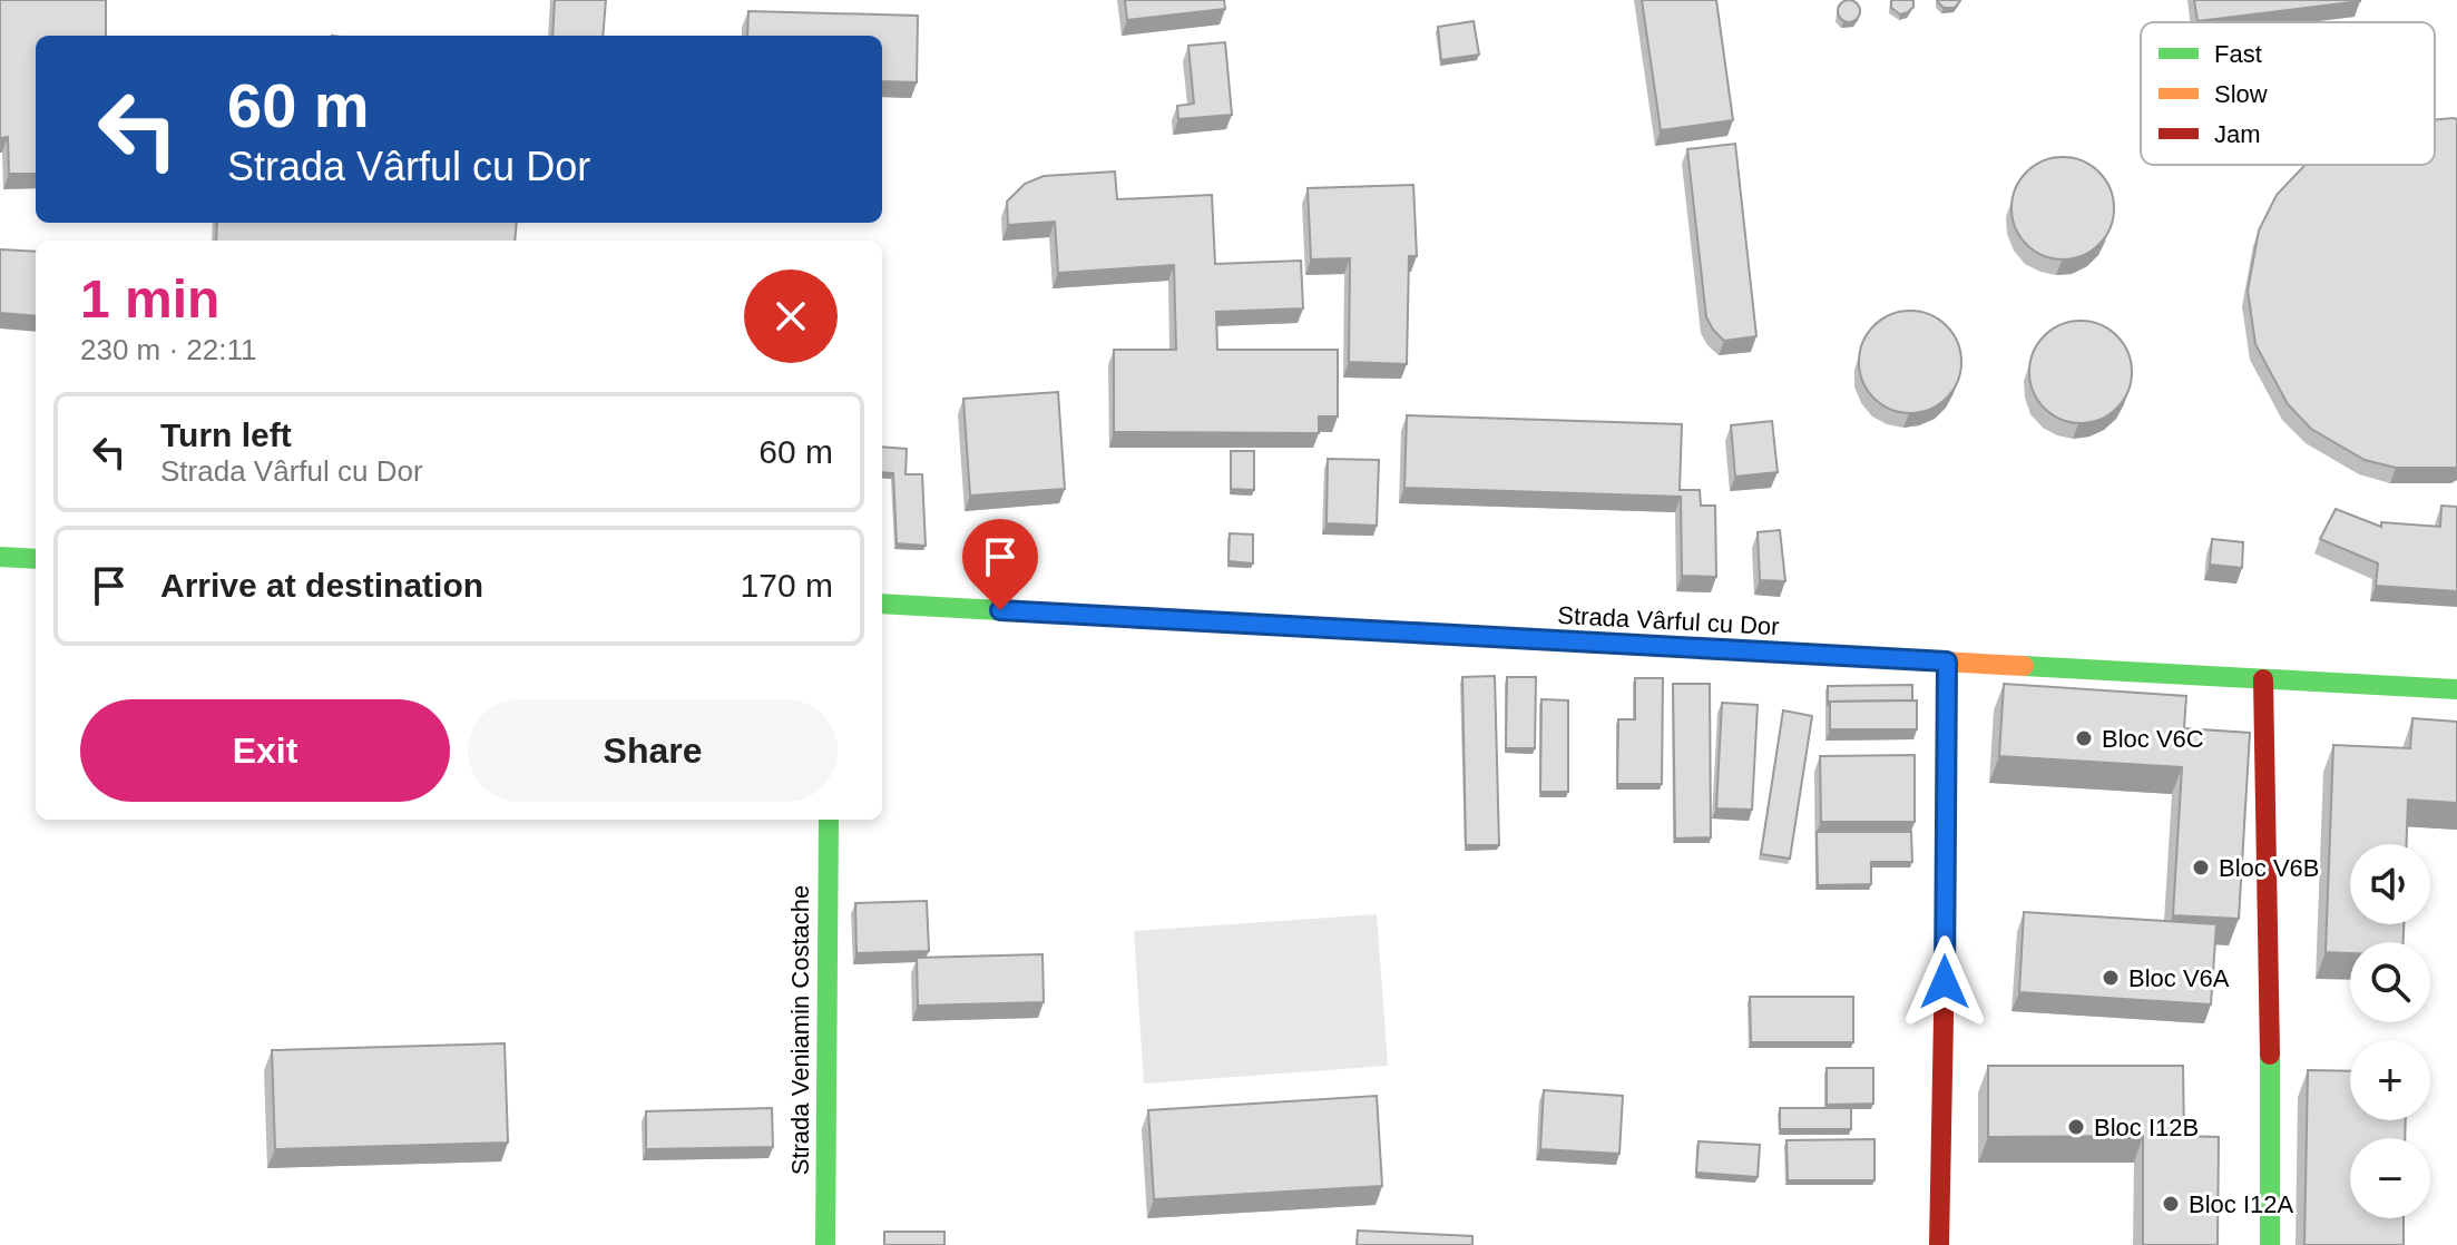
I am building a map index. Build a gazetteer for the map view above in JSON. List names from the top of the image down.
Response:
{
  "streets": {
    "street": ["Strada Vârful cu Dor", "Strada Veniamin Costache"]
  },
  "places": [
    "Bloc V6C",
    "Bloc V6B",
    "Bloc V6A",
    "Bloc I12B",
    "Bloc I12A"
  ],
  "legend": ["Fast", "Slow", "Jam"],
  "page": {
    "turn": ["60 m", "Strada Vârful cu Dor"],
    "heading": ["1 min", "230 m · 22:11"],
    "list": [
      {
        "name": "Turn left",
        "note": "Strada Vârful cu Dor",
        "value": "60 m"
      },
      {
        "name": "Arrive at destination",
        "value": "170 m"
      }
    ],
    "buttons": ["Exit", "Share"],
    "map_buttons": ["+", "−"]
  }
}
